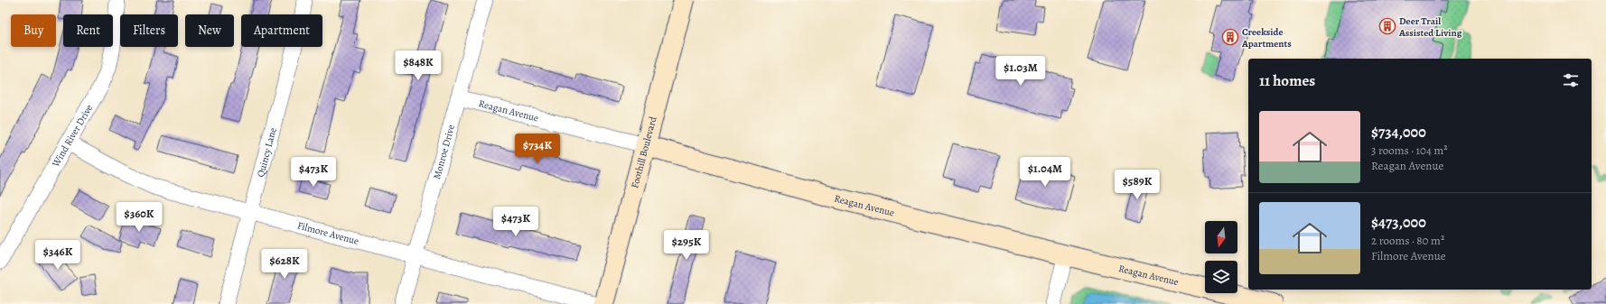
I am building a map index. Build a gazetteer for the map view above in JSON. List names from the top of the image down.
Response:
{
  "streets": {
    "street": [
      "Reagan Avenue",
      "Wind River Drive",
      "Monroe Drive",
      "Quincy Lane",
      "Foothill Boulevard",
      "Filmore Avenue"
    ]
  },
  "crossings": [
    ["Reagan Avenue", "Monroe Drive"],
    ["Reagan Avenue", "Foothill Boulevard"],
    ["Wind River Drive", "Filmore Avenue"],
    ["Monroe Drive", "Filmore Avenue"],
    ["Quincy Lane", "Filmore Avenue"]
  ],
  "places": {
    "building": ["Deer Trail Assisted Living", "Creekside Apartments"]
  },
  "north": "bottom",
  "page": {
    "chip": [
      "Buy",
      "Rent",
      "Filters",
      "New",
      "Apartment"
    ],
    "price": [
      "$848K",
      "$1.03M",
      "$734K",
      "$473K",
      "$1.04M",
      "$589K",
      "$360K",
      "$473K",
      "$295K",
      "$346K",
      "$628K"
    ],
    "heading": "11 homes",
    "list": [
      {
        "name": "$734,000",
        "note": "3 rooms · 104 m² · Reagan Avenue"
      },
      {
        "name": "$473,000",
        "note": "2 rooms · 80 m² · Filmore Avenue"
      }
    ]
  }
}
